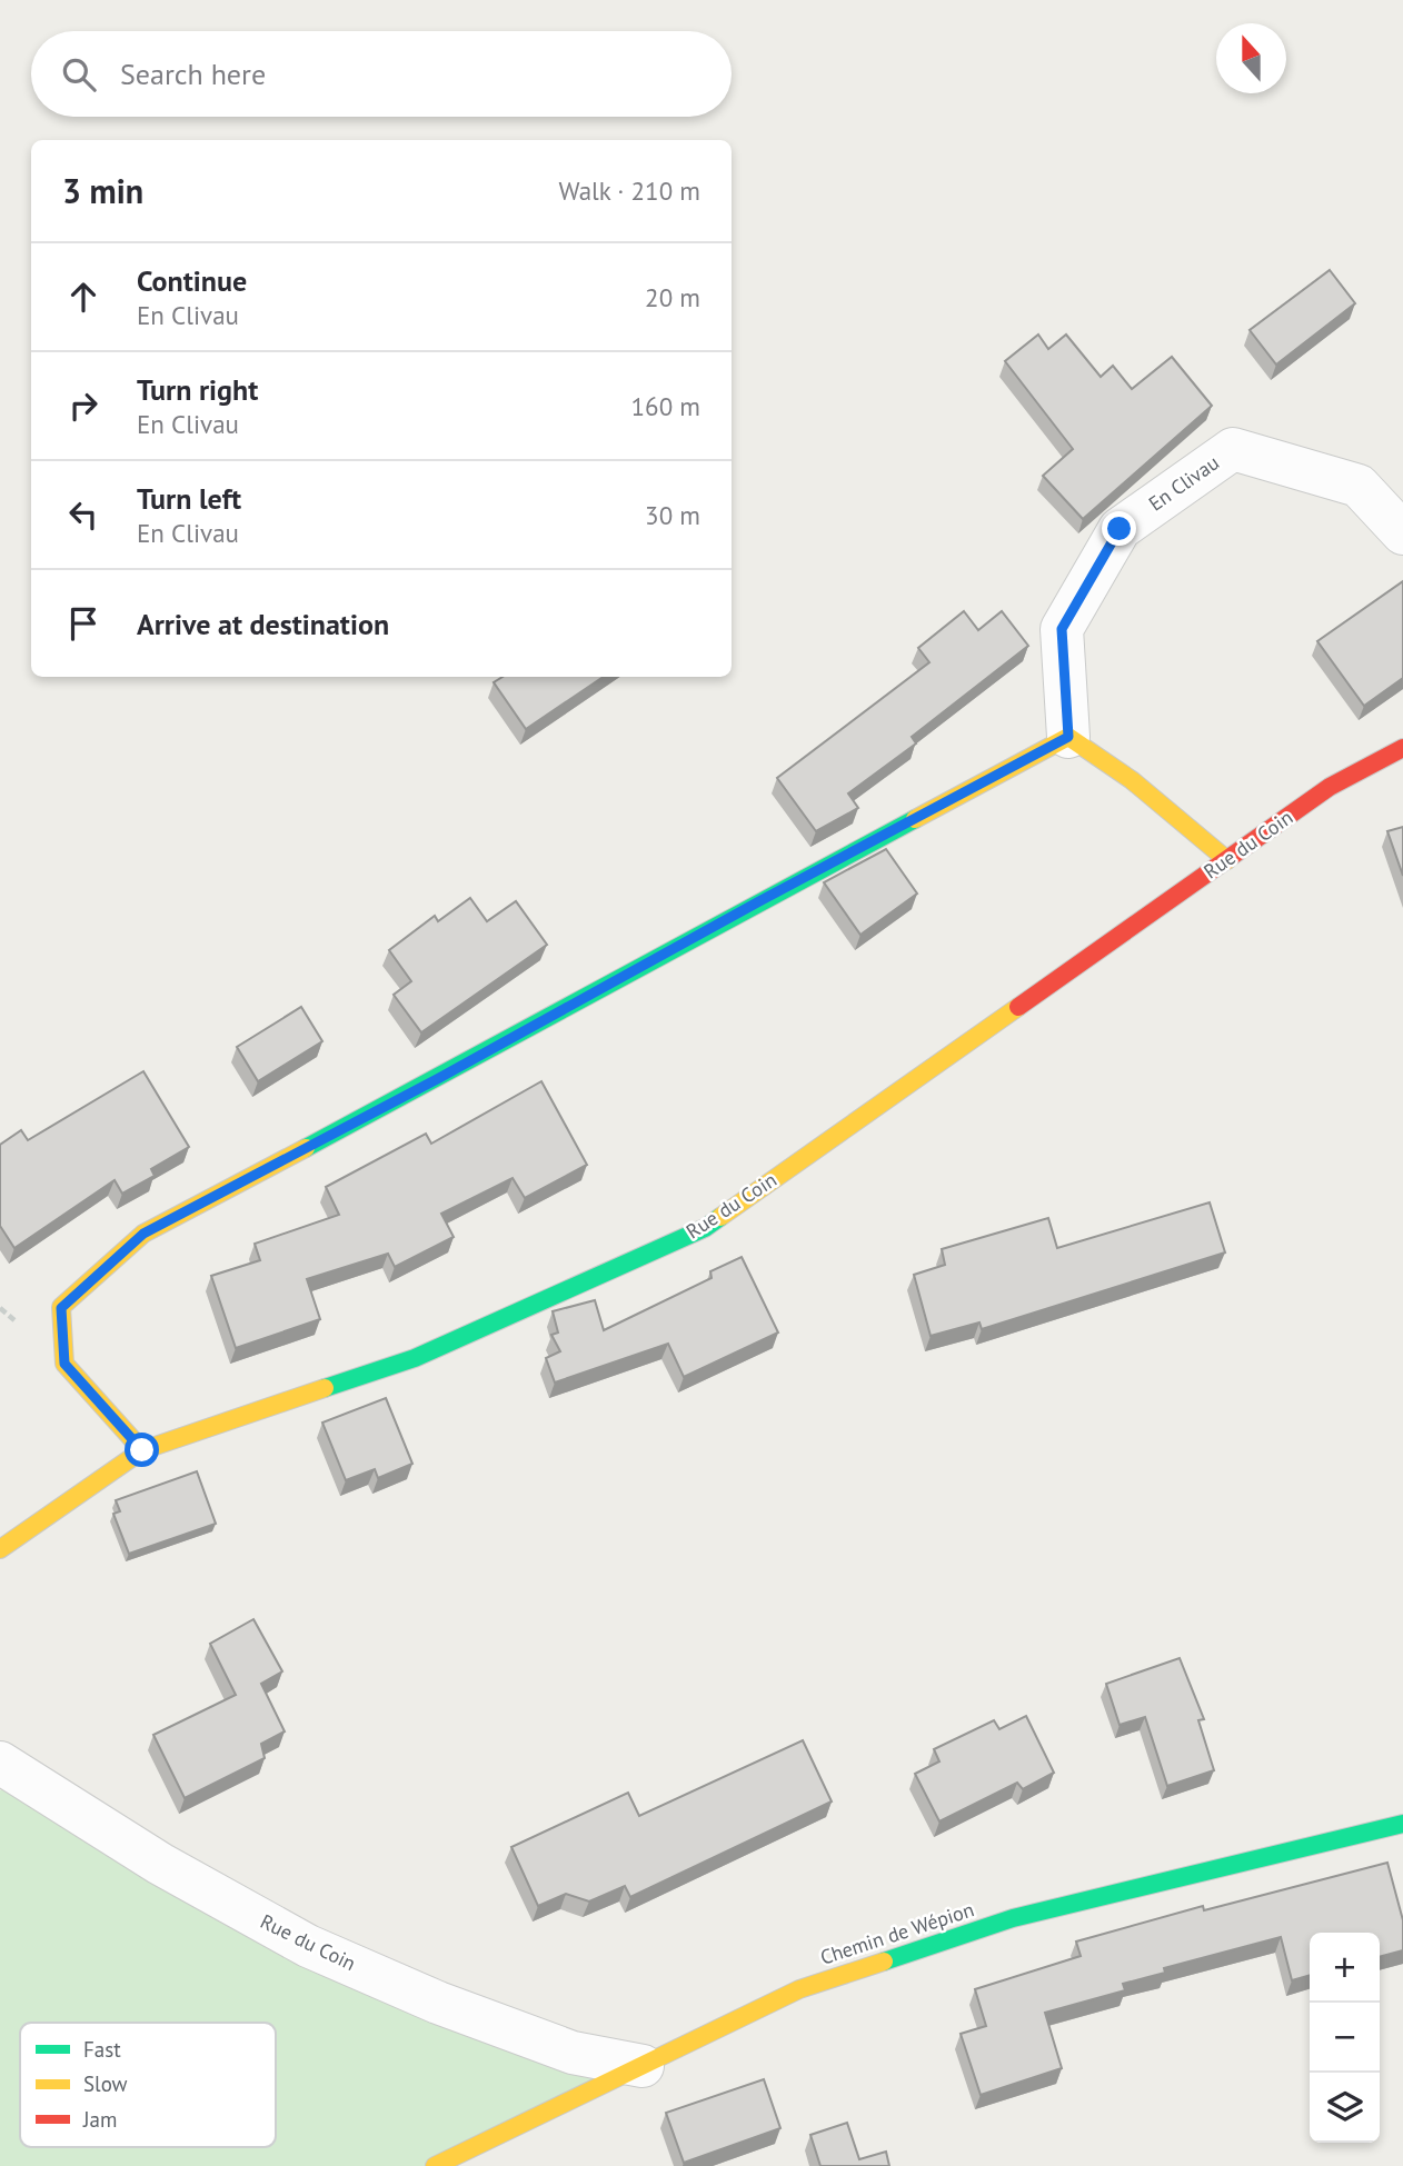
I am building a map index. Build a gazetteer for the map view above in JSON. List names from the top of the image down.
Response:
{
  "streets": {
    "street": ["En Clivau", "Rue du Coin", "Chemin de Wépion"]
  },
  "crossings": [
    ["Rue du Coin", "Chemin de Wépion"]
  ],
  "legend": ["Fast", "Slow", "Jam"],
  "north": "top",
  "page": {
    "search": "Search here",
    "heading": ["3 min", "Walk · 210 m"],
    "list": [
      ["Continue", "En Clivau", "20 m"],
      ["Turn right", "En Clivau", "160 m"],
      ["Turn left", "En Clivau", "30 m"],
      "Arrive at destination"
    ],
    "map_buttons": ["+", "−"]
  }
}
